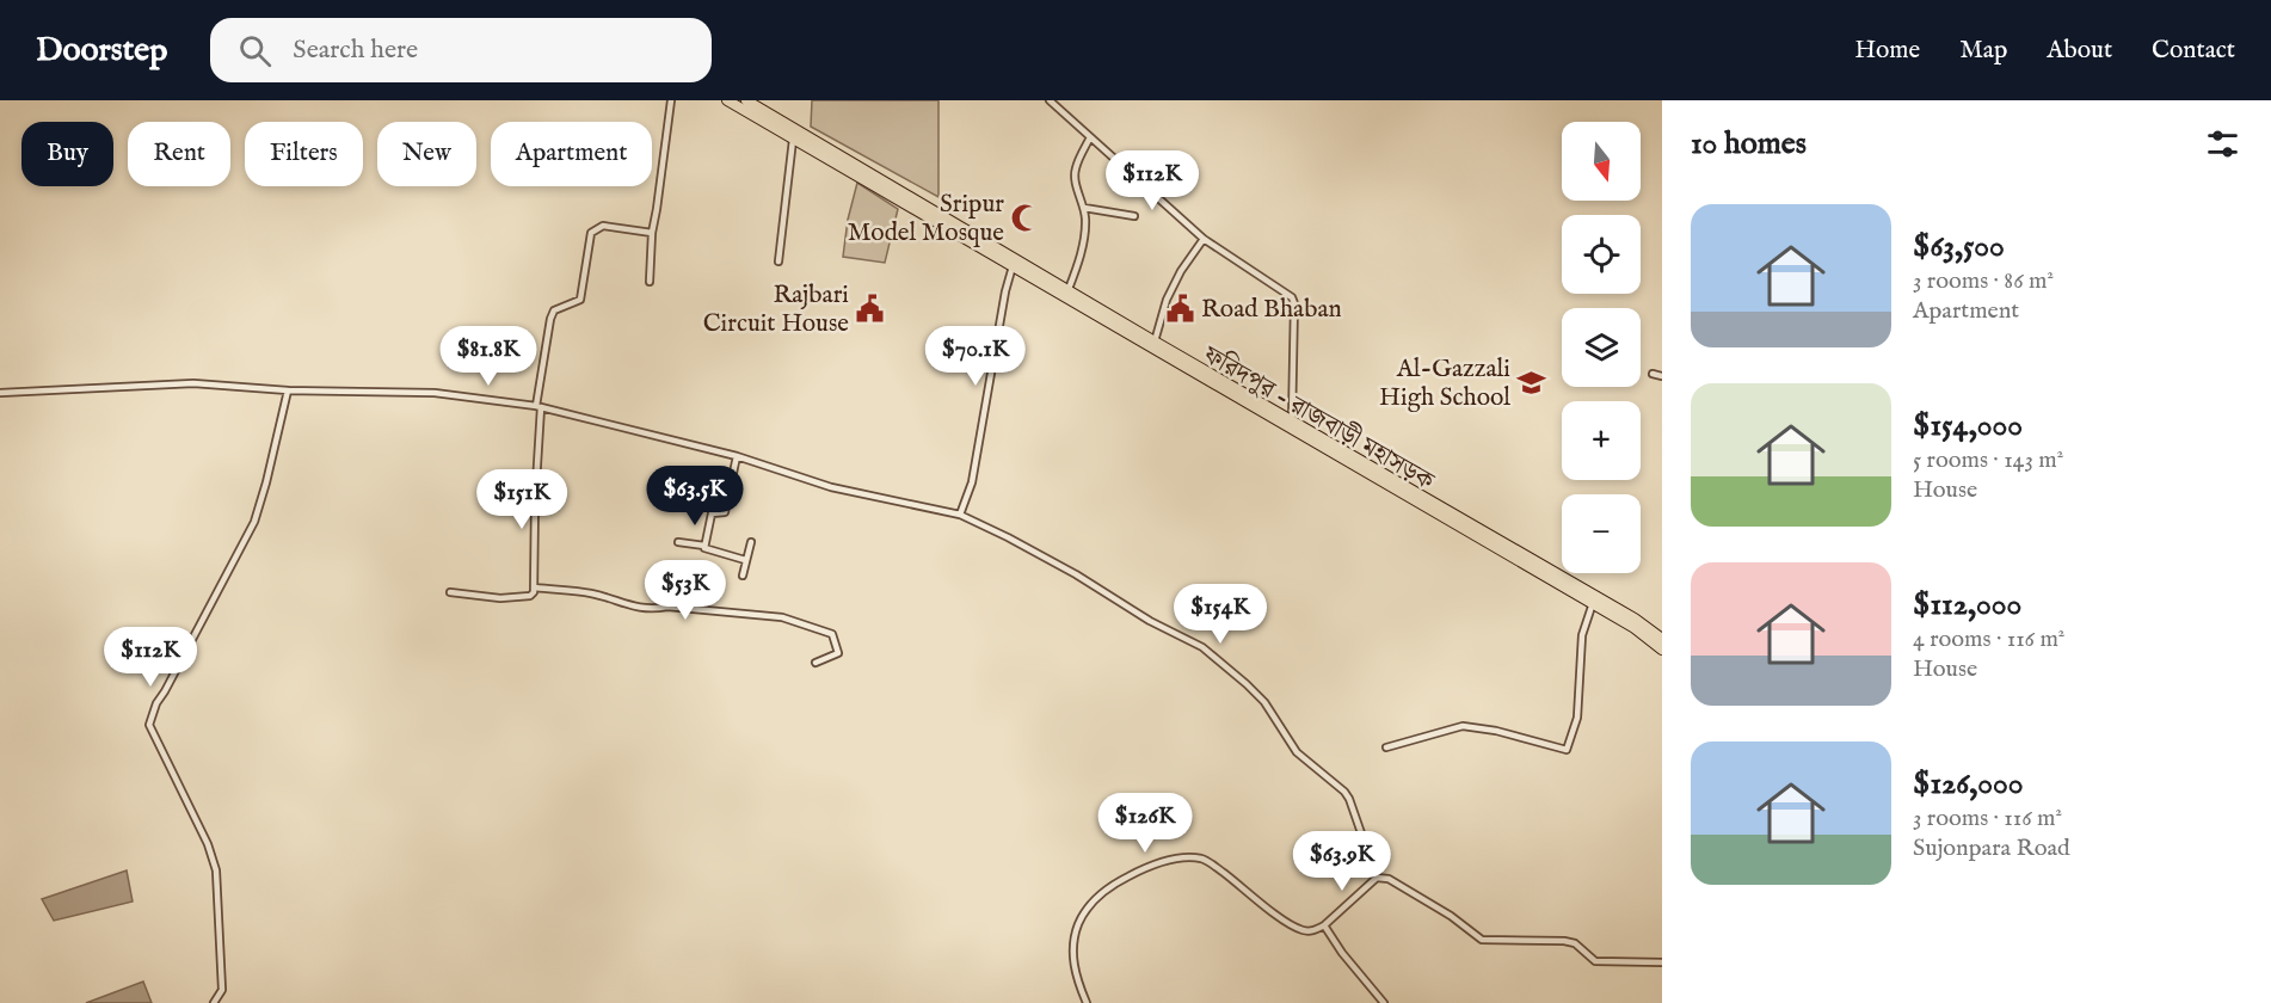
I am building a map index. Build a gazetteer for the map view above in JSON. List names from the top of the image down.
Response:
{
  "streets": {
    "main road": ["ফরিদপুর - রাজবাড়ী মহাসড়ক"]
  },
  "places": {
    "mosque": ["Sripur Model Mosque"],
    "public building": ["Rajbari Circuit House", "Road Bhaban"],
    "school or university": ["Al-Gazzali High School"]
  },
  "north": "bottom",
  "page": {
    "header": "Doorstep",
    "search": "Search here",
    "nav": [
      "Home",
      "Map",
      "About",
      "Contact"
    ],
    "heading": "10 homes",
    "map_buttons": ["+", "−"],
    "chip": [
      "Buy",
      "Rent",
      "Filters",
      "New",
      "Apartment"
    ],
    "price": [
      "$112K",
      "$81.8K",
      "$70.1K",
      "$63.5K",
      "$151K",
      "$53K",
      "$154K",
      "$112K",
      "$126K",
      "$63.9K"
    ],
    "list": [
      {
        "name": "$63,500",
        "note": "3 rooms · 86 m² · Apartment"
      },
      {
        "name": "$154,000",
        "note": "5 rooms · 143 m² · House"
      },
      {
        "name": "$112,000",
        "note": "4 rooms · 116 m² · House"
      },
      {
        "name": "$126,000",
        "note": "3 rooms · 116 m² · Sujonpara Road"
      }
    ]
  }
}
